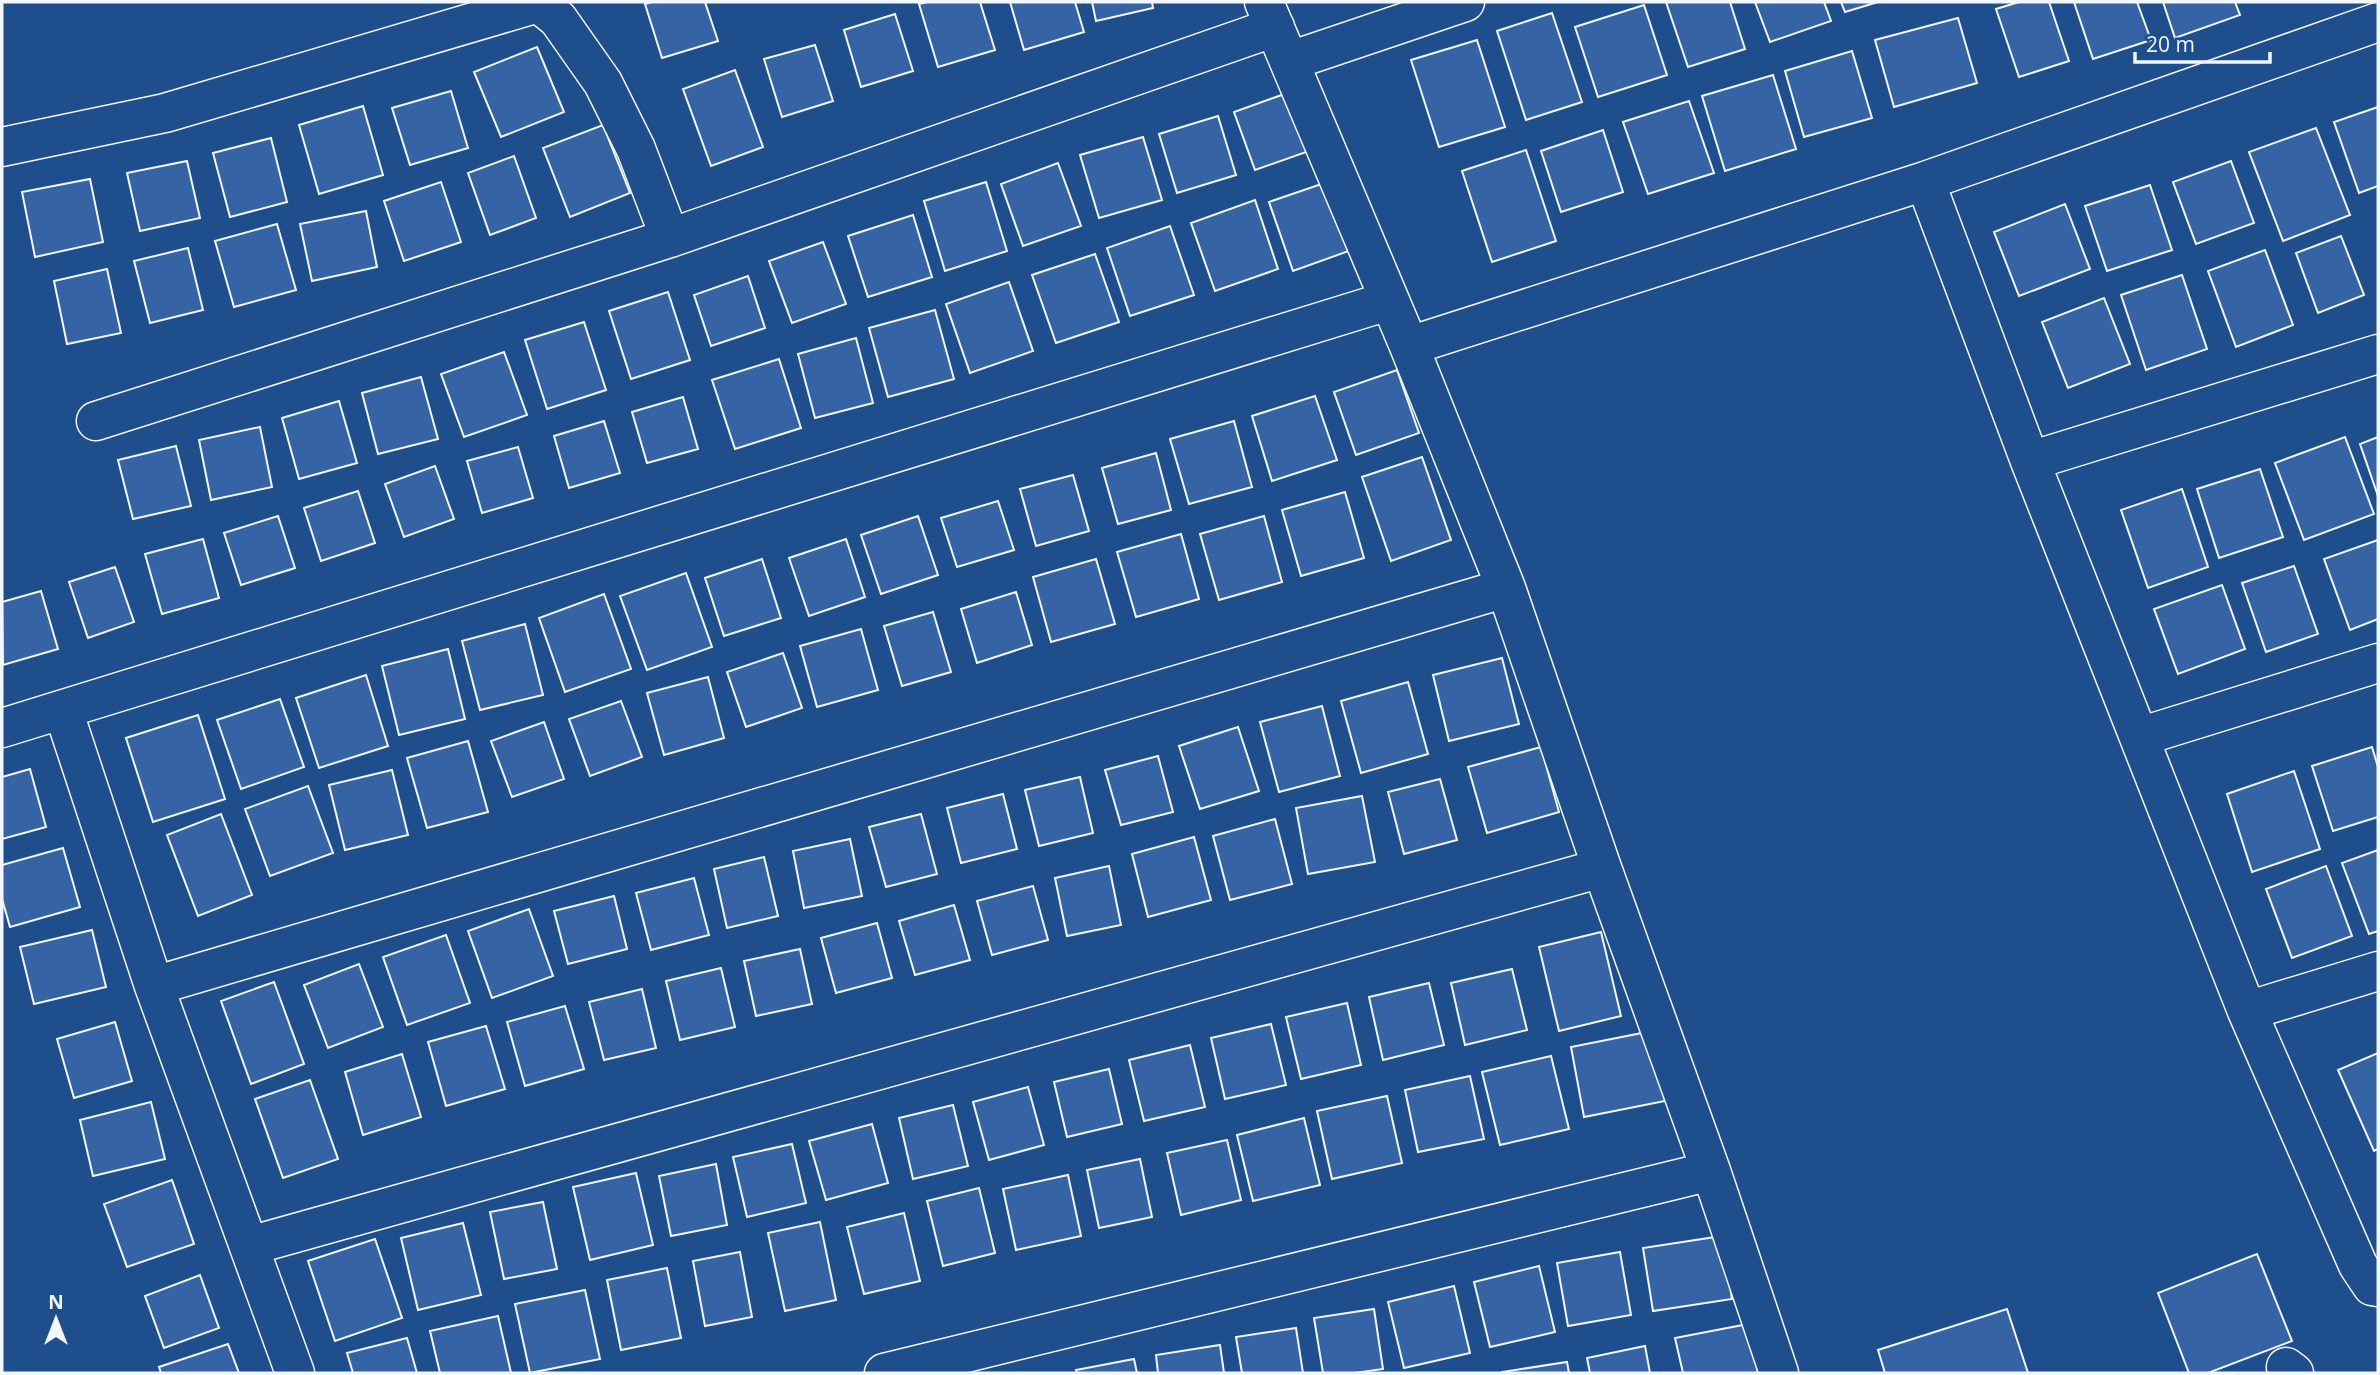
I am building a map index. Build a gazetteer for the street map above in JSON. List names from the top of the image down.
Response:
{
  "scale_bar": "20 m",
  "north": "top"
}
